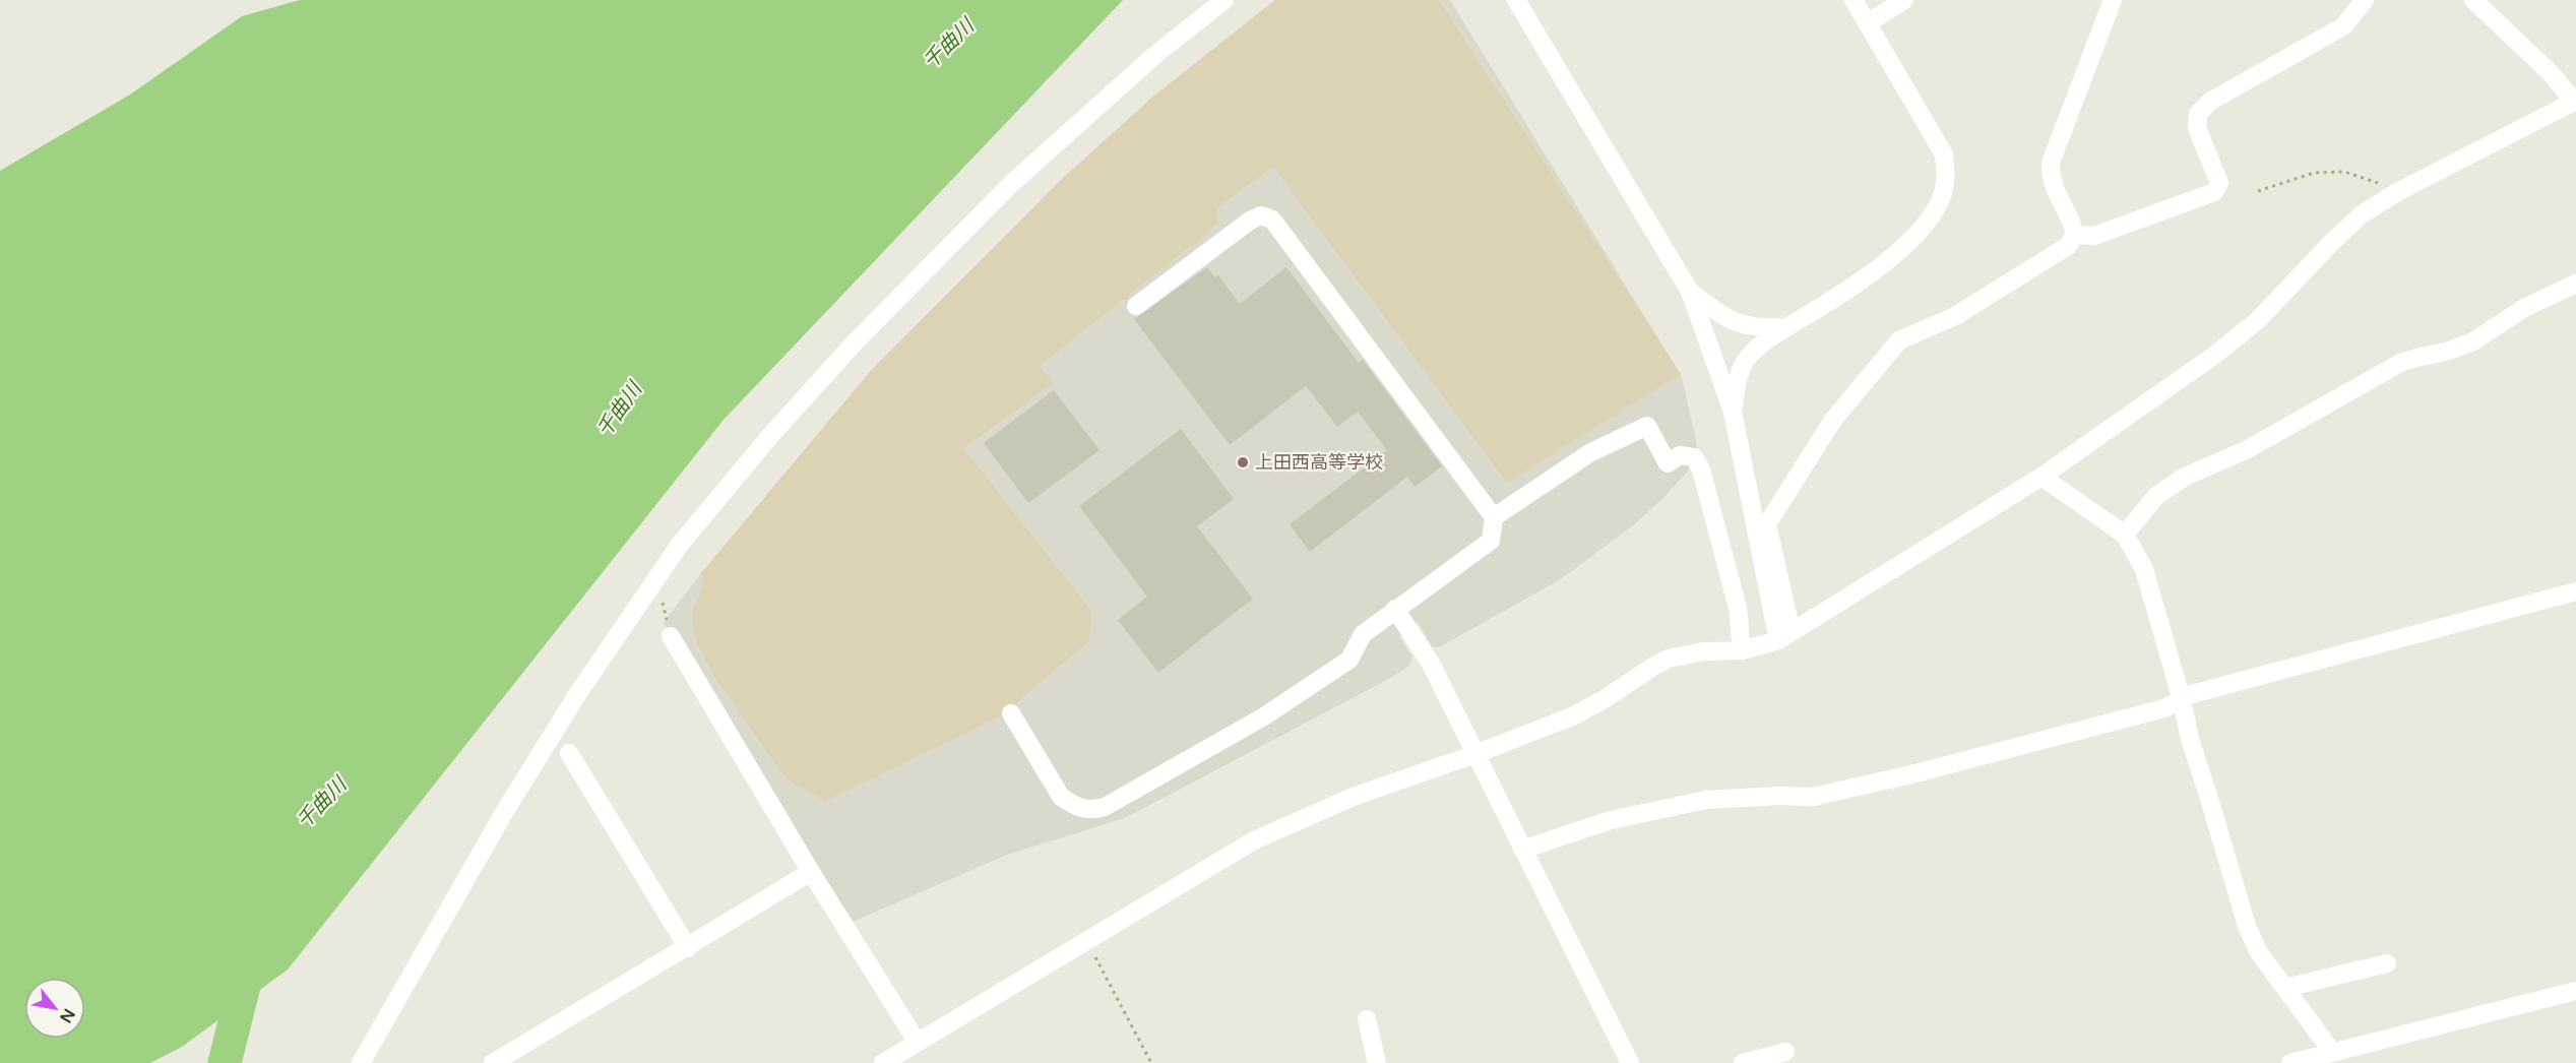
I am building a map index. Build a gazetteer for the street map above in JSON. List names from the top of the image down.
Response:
{
  "water": ["千曲川"],
  "places": ["上田西高等学校"],
  "north": "bottom right"
}
